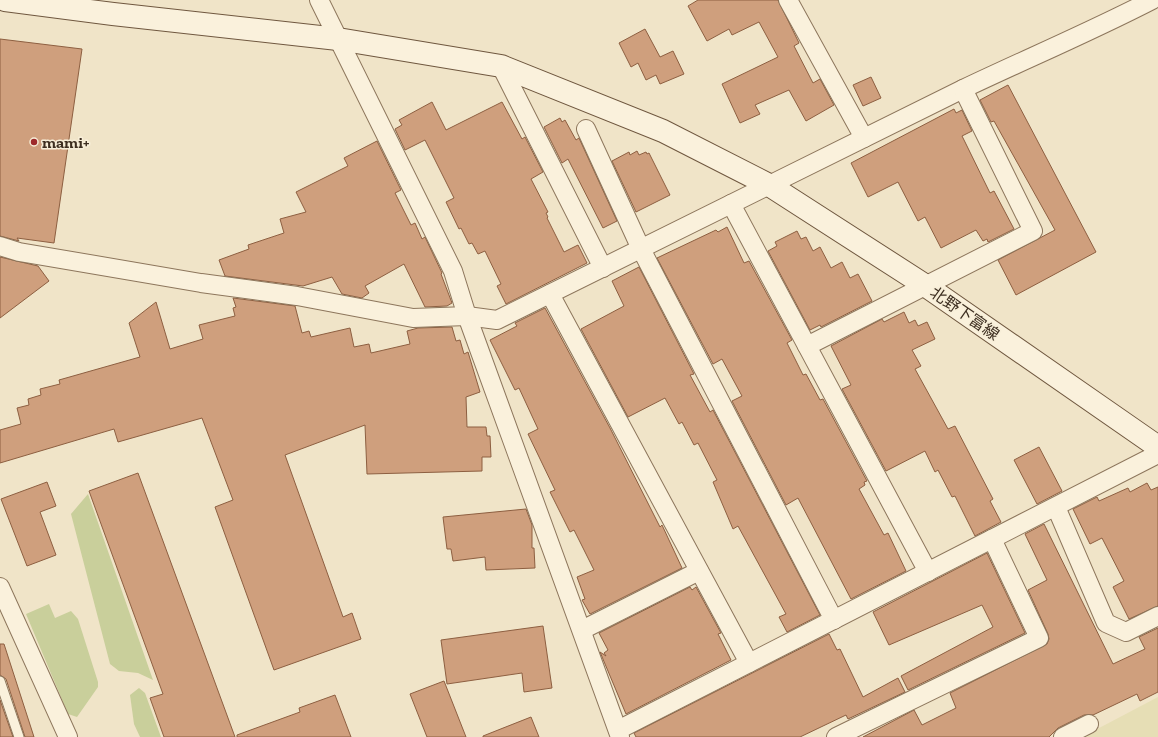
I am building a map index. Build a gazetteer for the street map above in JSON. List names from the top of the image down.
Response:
{
  "streets": {
    "street": ["北野下富線"]
  },
  "places": ["mami+"]
}
